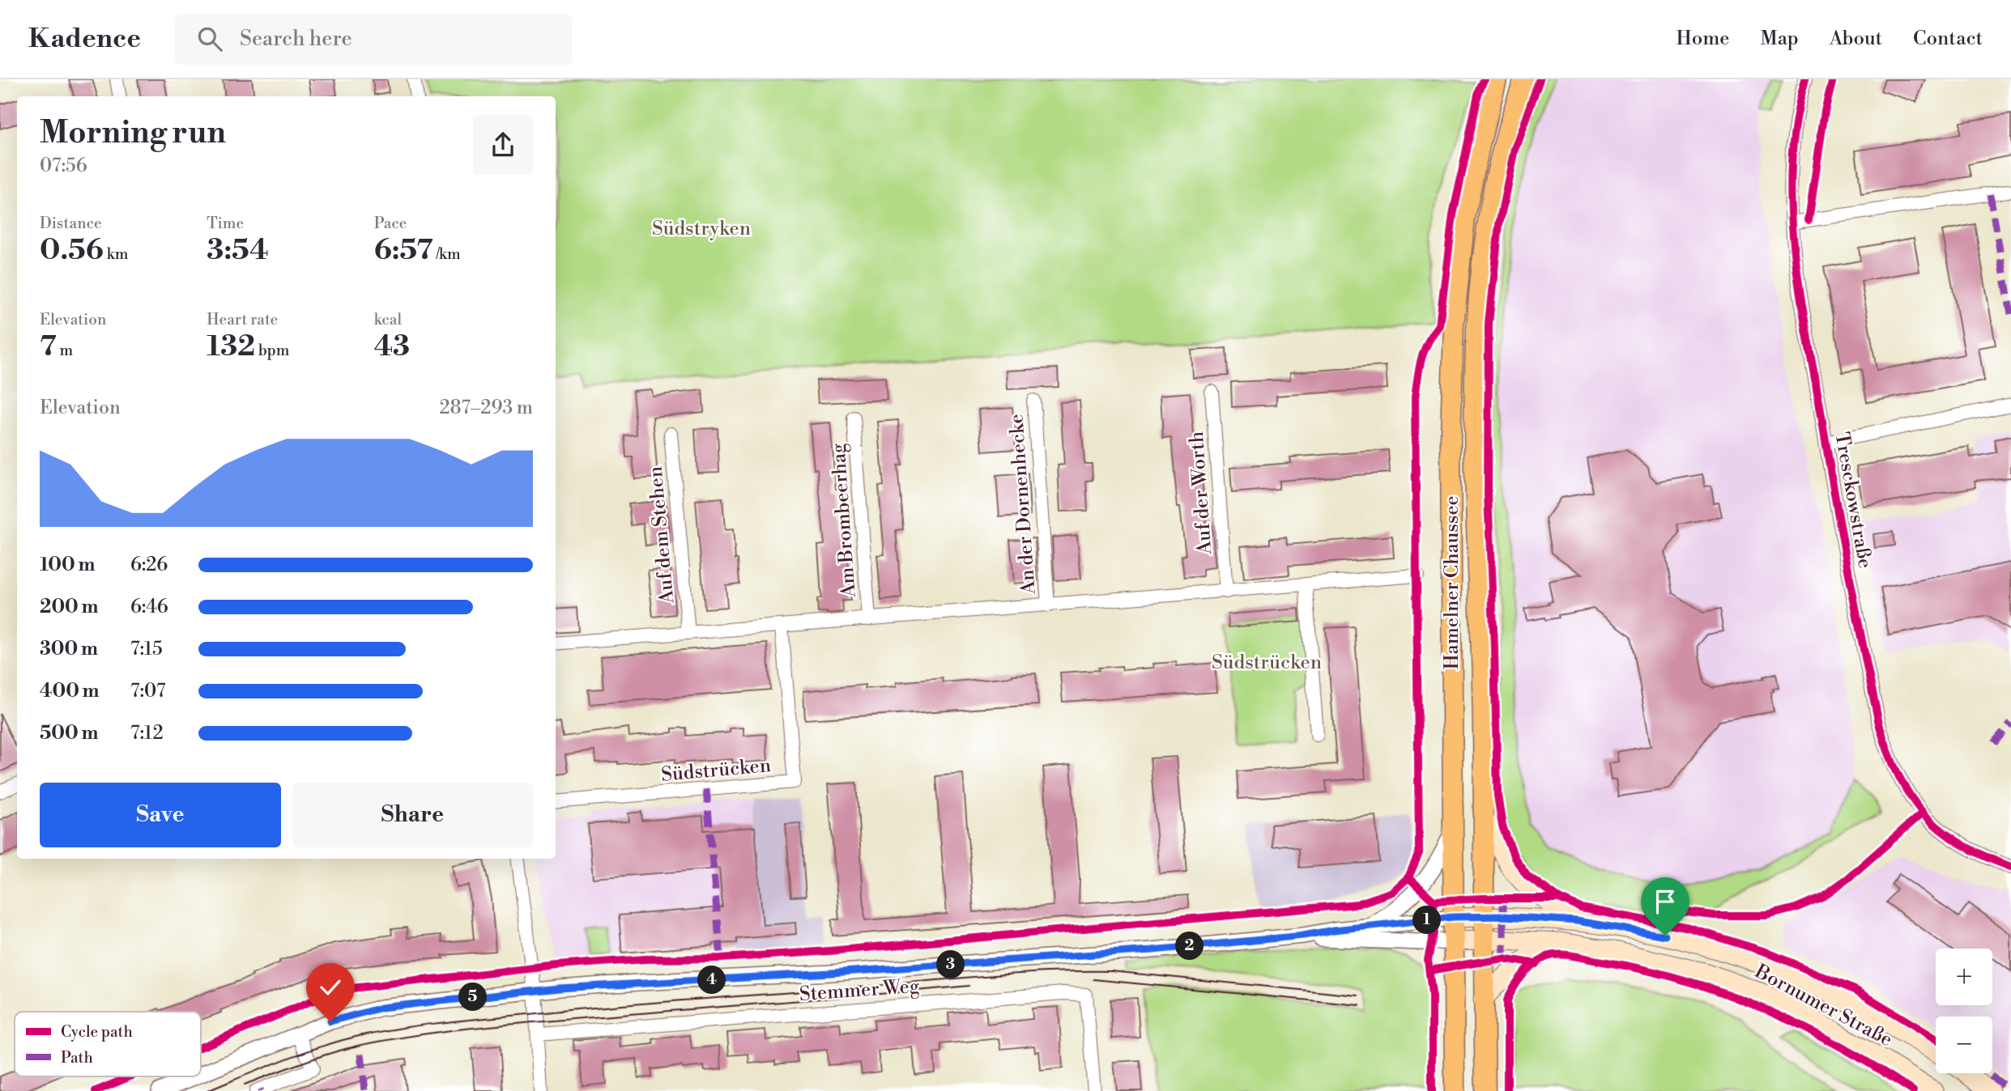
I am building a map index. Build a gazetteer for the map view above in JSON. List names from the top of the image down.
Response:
{
  "streets": {
    "main road": ["Hamelner Chaussee", "Bornumer Straße"],
    "street": [
      "Auf der Worth",
      "Tresckowstraße",
      "An der Dornenhecke",
      "Am Brombeerhag",
      "Auf dem Stehen",
      "Südstrücken",
      "Stemmer Weg"
    ]
  },
  "crossings": [
    ["Hamelner Chaussee", "Bornumer Straße"]
  ],
  "parks": ["Südstryken", "Südstrücken"],
  "legend": ["Cycle path", "Path"],
  "page": {
    "header": "Kadence",
    "search": "Search here",
    "nav": [
      "Home",
      "Map",
      "About",
      "Contact"
    ],
    "heading": ["Morning run", "07:56"],
    "stats": [
      ["Distance", "0.56 km"],
      ["Time", "3:54"],
      ["Pace", "6:57 /km"],
      ["Elevation", "7 m"],
      ["Heart rate", "132 bpm"],
      ["kcal", "43"]
    ],
    "chart": ["Elevation", "287–293 m"],
    "list": [
      {
        "name": "100 m",
        "note": "6:26"
      },
      {
        "name": "200 m",
        "note": "6:46"
      },
      {
        "name": "300 m",
        "note": "7:15"
      },
      {
        "name": "400 m",
        "note": "7:07"
      },
      {
        "name": "500 m",
        "note": "7:12"
      }
    ],
    "buttons": ["Save", "Share"],
    "pins": [
      "1",
      "2",
      "3",
      "4",
      "5"
    ],
    "map_buttons": ["+", "−"]
  }
}
